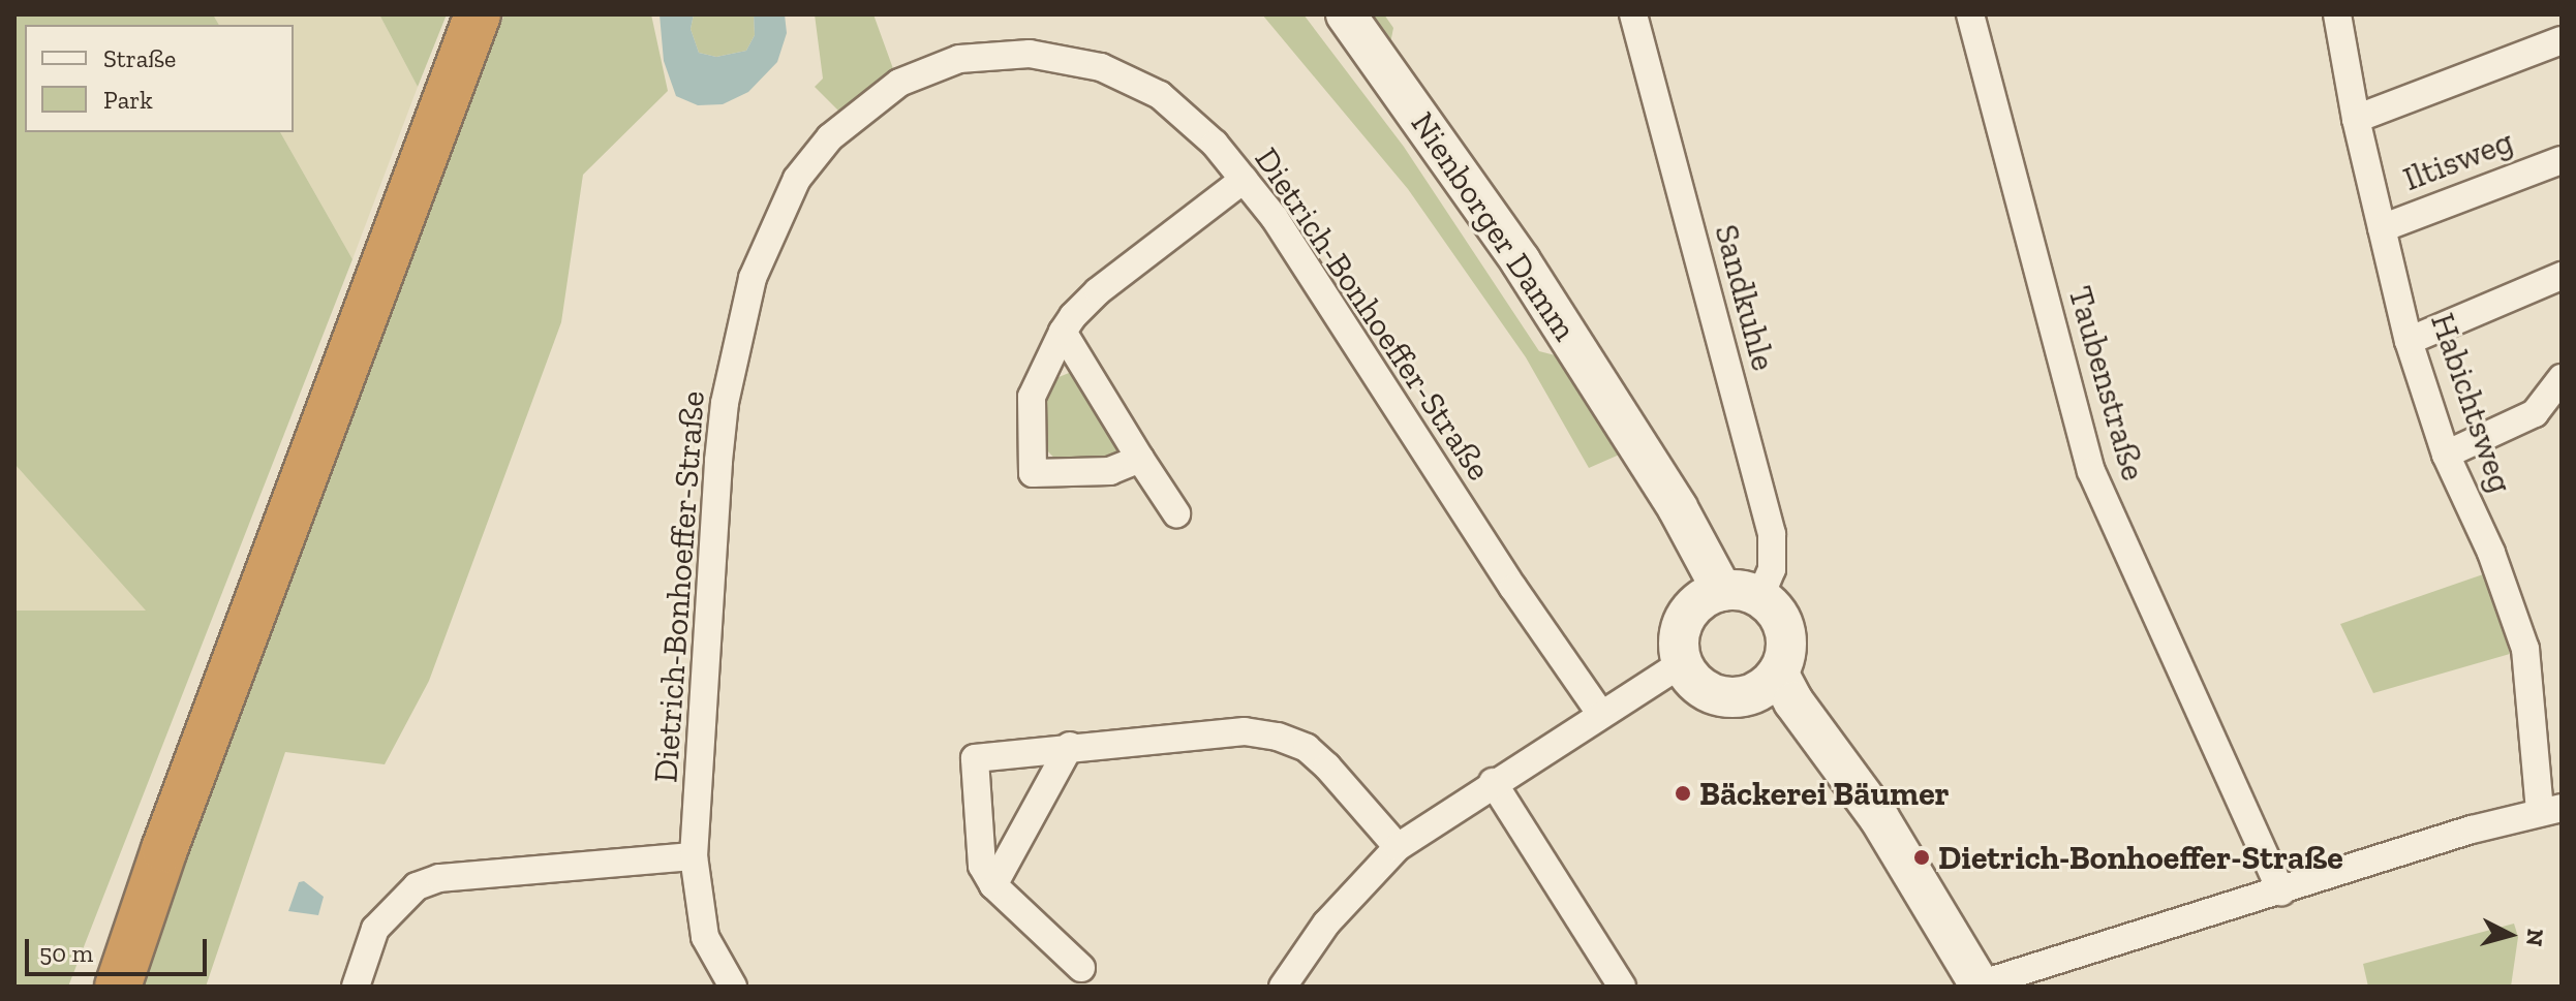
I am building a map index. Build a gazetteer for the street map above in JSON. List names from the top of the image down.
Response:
{
  "streets": {
    "street": [
      "Iltisweg",
      "Nienborger Damm",
      "Sandkuhle",
      "Dietrich-Bonhoeffer-Straße",
      "Taubenstraße",
      "Habichtsweg"
    ]
  },
  "crossings": [
    ["Iltisweg", "Habichtsweg"],
    ["Nienborger Damm", "Sandkuhle"]
  ],
  "places": ["Bäckerei Bäumer", "Dietrich-Bonhoeffer-Straße"],
  "legend": ["Straße", "Park"],
  "scale_bar": "50 m",
  "north": "right"
}
